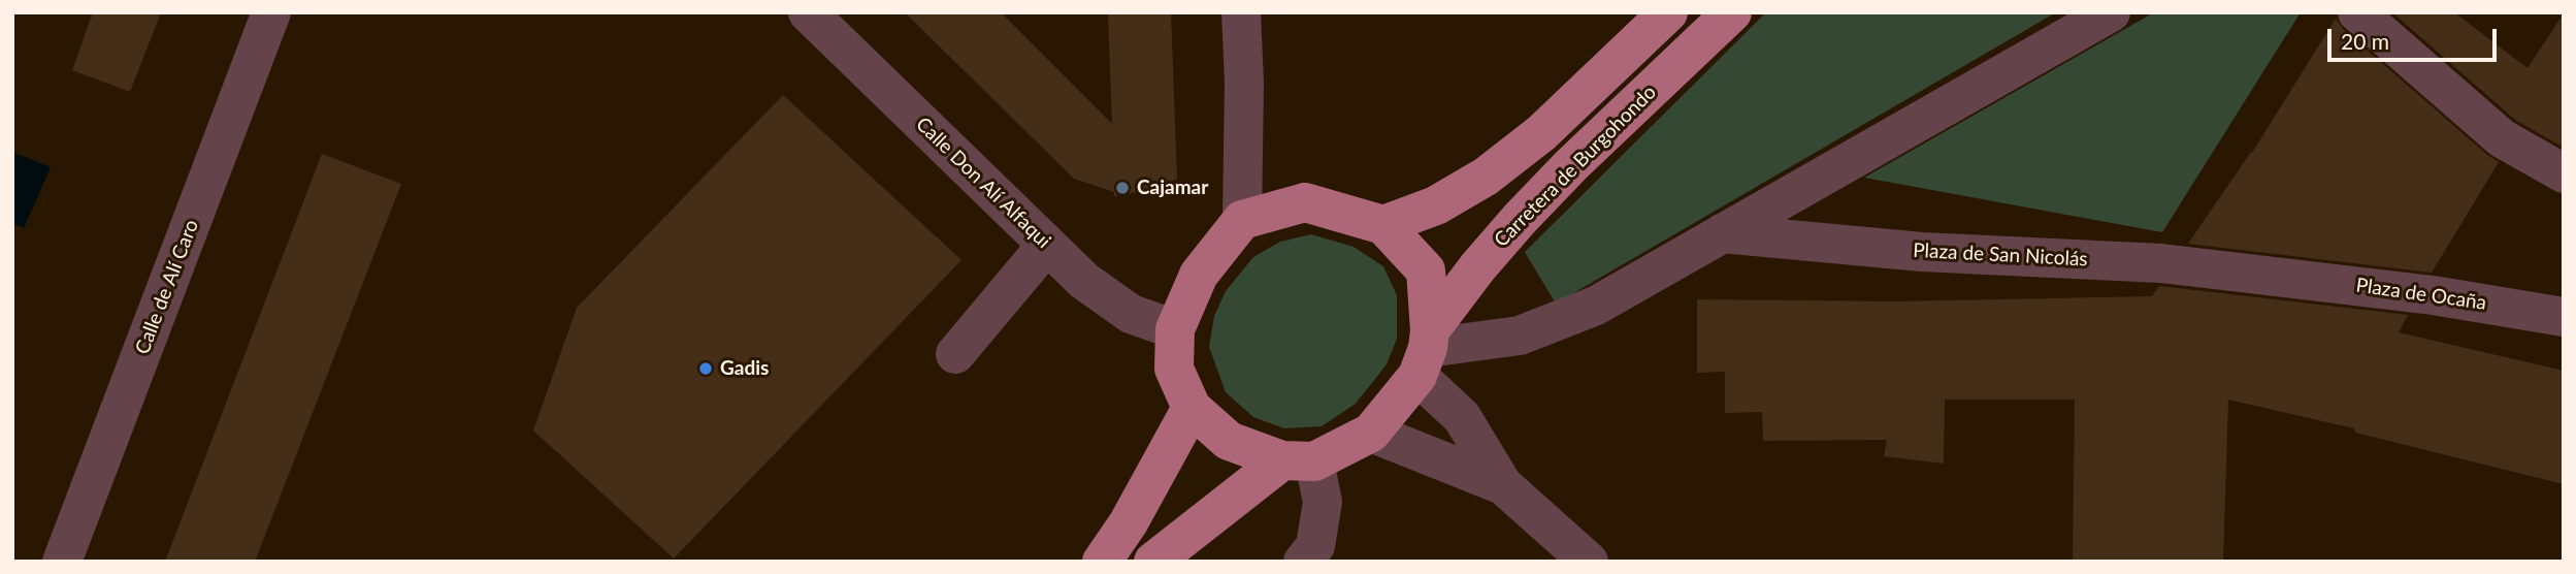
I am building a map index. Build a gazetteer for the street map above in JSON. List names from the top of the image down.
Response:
{
  "streets": {
    "main road": ["Carretera de Burgohondo"],
    "street": [
      "Calle Don Alí Alfaqui",
      "Plaza de San Nicolás",
      "Calle de Alí Caro",
      "Plaza de Ocaña"
    ]
  },
  "crossings": [
    ["Carretera de Burgohondo", "Calle Don Alí Alfaqui"],
    ["Plaza de San Nicolás", "Plaza de Ocaña"]
  ],
  "places": ["Cajamar", "Gadis"],
  "scale_bar": "20 m"
}
